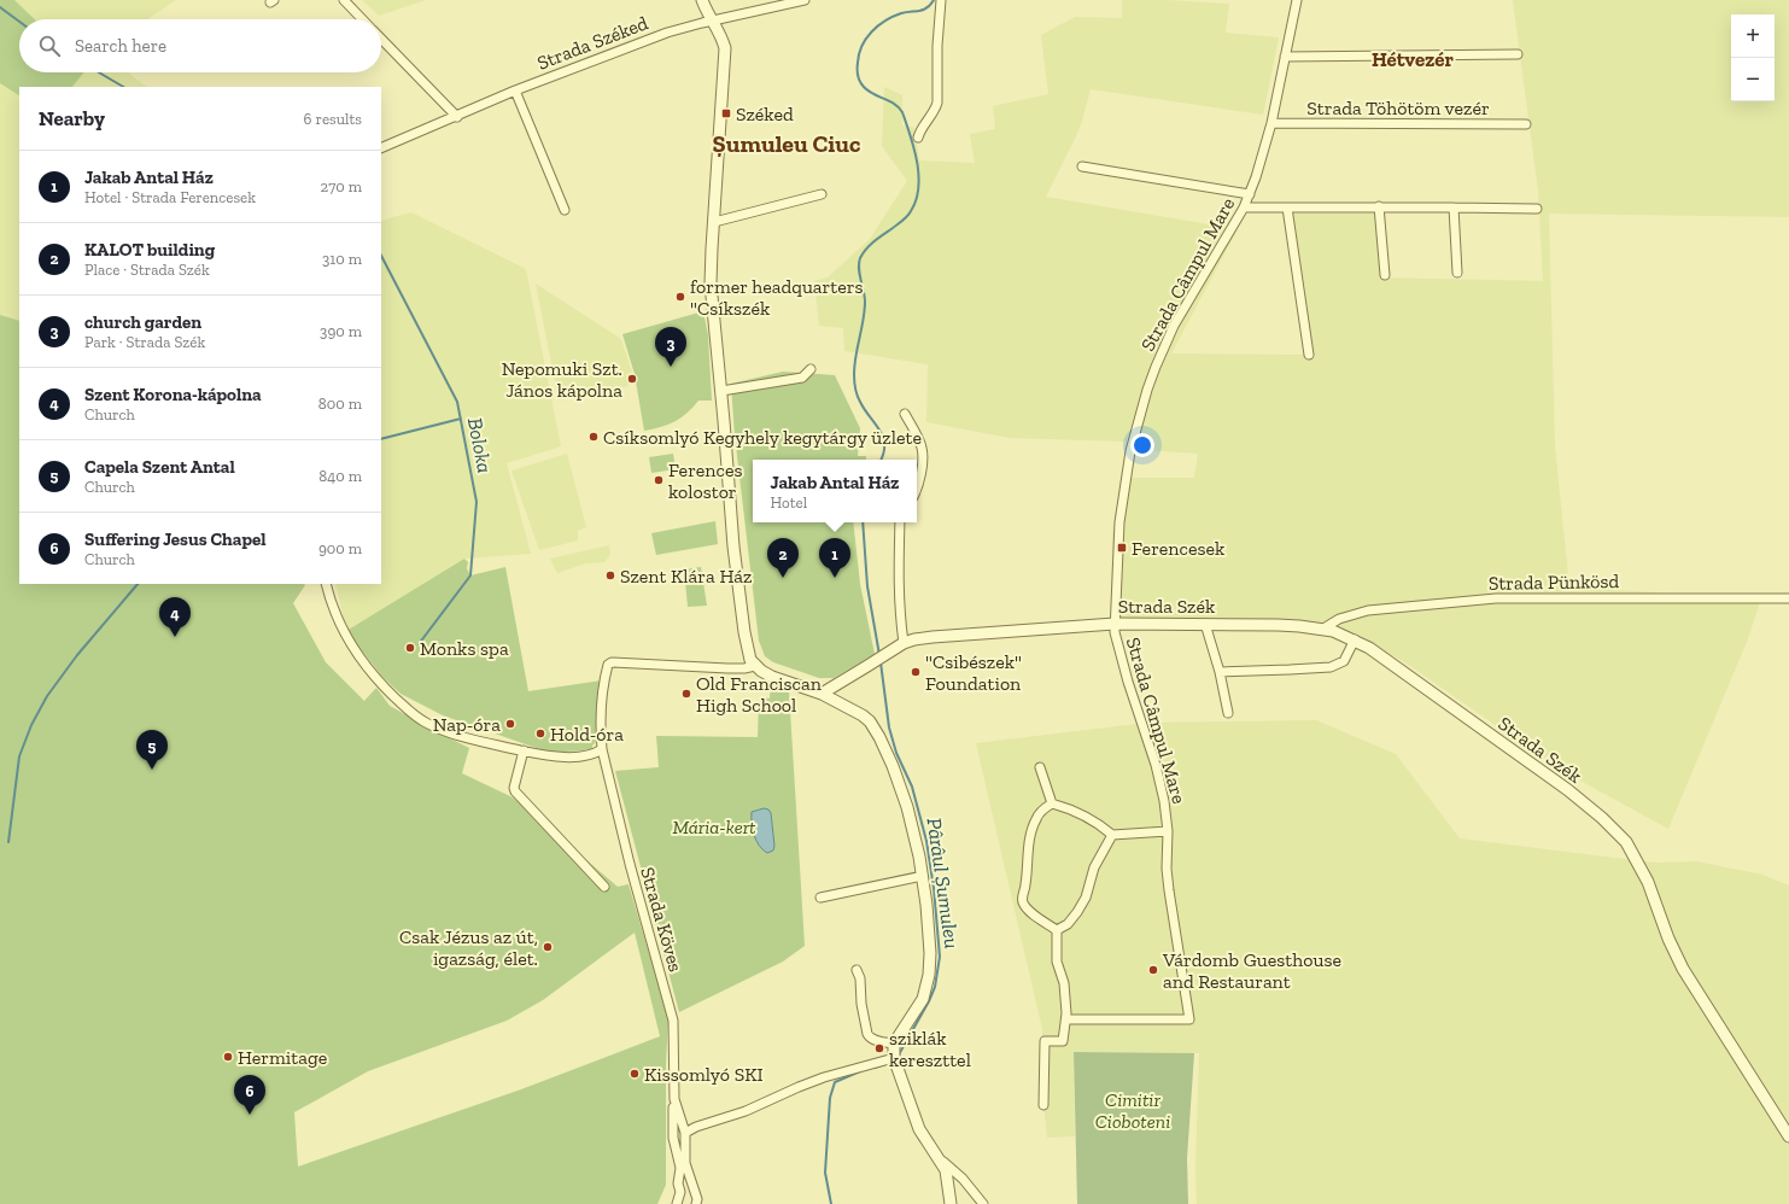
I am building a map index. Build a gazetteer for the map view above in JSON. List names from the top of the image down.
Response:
{
  "streets": {
    "street": [
      "Strada Széked",
      "Strada Töhötöm vezér",
      "Strada Câmpul Mare",
      "Strada Pünkösd",
      "Strada Szék",
      "Strada Köves"
    ]
  },
  "crossings": [
    ["Strada Töhötöm vezér", "Strada Câmpul Mare"],
    ["Strada Câmpul Mare", "Strada Szék"],
    ["Strada Pünkösd", "Strada Szék"]
  ],
  "districts": ["Hétvezér", "Șumuleu Ciuc"],
  "water": ["Boloka", "Pârâul Șumuleu"],
  "parks": ["Mária-kert", "Cimitir Cioboteni"],
  "places": {
    "transit": ["Széked", "Ferencesek"],
    "other": [
      "former headquarters \"Csíkszék",
      "Nepomuki Szt. János kápolna",
      "Csíksomlyó Kegyhely kegytárgy üzlete",
      "Ferences kolostor",
      "Szent Klára Ház",
      "Monks spa",
      "\"Csibészek\" Foundation",
      "Old Franciscan High School",
      "Nap-óra",
      "Hold-óra",
      "Csak Jézus az út, igazság, élet.",
      "Várdomb Guesthouse and Restaurant",
      "sziklák kereszttel",
      "Hermitage",
      "Kissomlyó SKI"
    ]
  },
  "page": {
    "map_buttons": ["+", "−"],
    "search": "Search here",
    "heading": ["Nearby", "6 results"],
    "list": [
      {
        "mark": "1",
        "name": "Jakab Antal Ház",
        "note": "Hotel · Strada Ferencesek",
        "value": "270 m"
      },
      {
        "mark": "2",
        "name": "KALOT building",
        "note": "Place · Strada Szék",
        "value": "310 m"
      },
      {
        "mark": "3",
        "name": "church garden",
        "note": "Park · Strada Szék",
        "value": "390 m"
      },
      {
        "mark": "4",
        "name": "Szent Korona-kápolna",
        "note": "Church",
        "value": "800 m"
      },
      {
        "mark": "5",
        "name": "Capela Szent Antal",
        "note": "Church",
        "value": "840 m"
      },
      {
        "mark": "6",
        "name": "Suffering Jesus Chapel",
        "note": "Church",
        "value": "900 m"
      }
    ],
    "pins": [
      "3",
      "1",
      "2",
      "4",
      "5",
      "6"
    ],
    "popup": ["Jakab Antal Ház", "Hotel"]
  }
}
